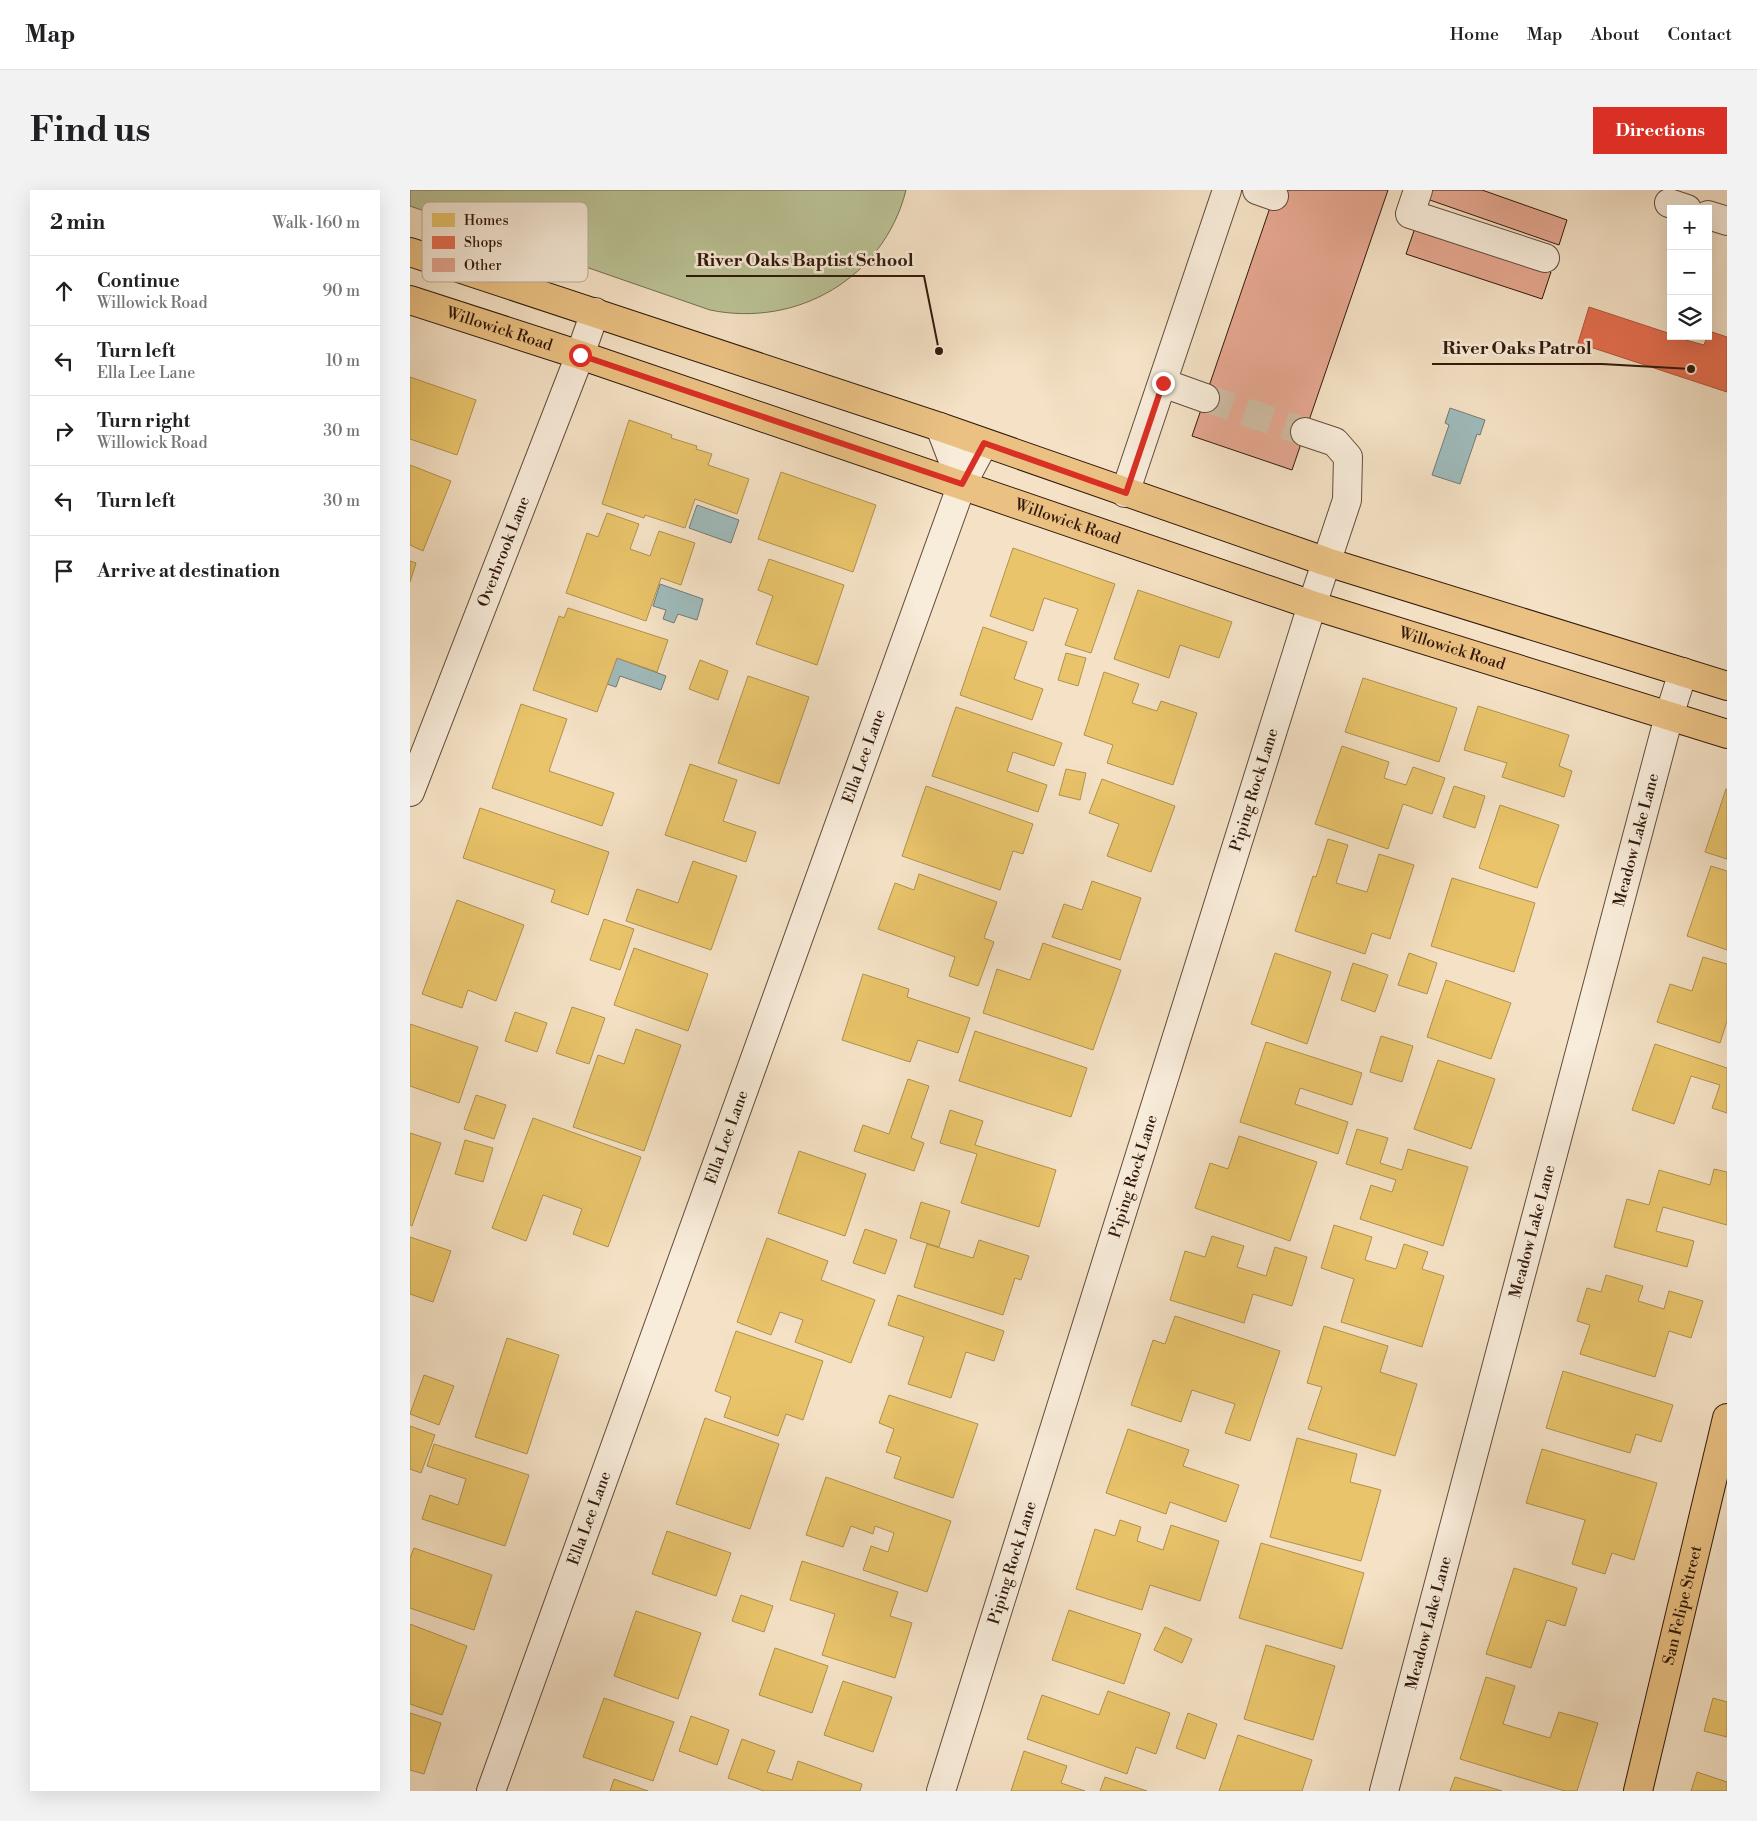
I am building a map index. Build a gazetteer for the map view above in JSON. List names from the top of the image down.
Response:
{
  "streets": {
    "main road": ["Willowick Road", "San Felipe Street"],
    "street": [
      "Overbrook Lane",
      "Ella Lee Lane",
      "Piping Rock Lane",
      "Meadow Lake Lane"
    ]
  },
  "crossings": [
    ["Willowick Road", "Overbrook Lane"],
    ["Willowick Road", "Ella Lee Lane"],
    ["Willowick Road", "Piping Rock Lane"],
    ["Willowick Road", "Meadow Lake Lane"]
  ],
  "places": ["River Oaks Baptist School", "River Oaks Patrol"],
  "legend": ["Homes", "Shops", "Other"],
  "page": {
    "header": "Map",
    "nav": [
      "Home",
      "Map",
      "About",
      "Contact"
    ],
    "buttons": "Directions",
    "title": "Find us",
    "heading": ["2 min", "Walk · 160 m"],
    "map_buttons": ["+", "−"],
    "list": [
      ["Continue", "Willowick Road", "90 m"],
      ["Turn left", "Ella Lee Lane", "10 m"],
      ["Turn right", "Willowick Road", "30 m"],
      ["Turn left", "30 m"],
      "Arrive at destination"
    ]
  }
}
